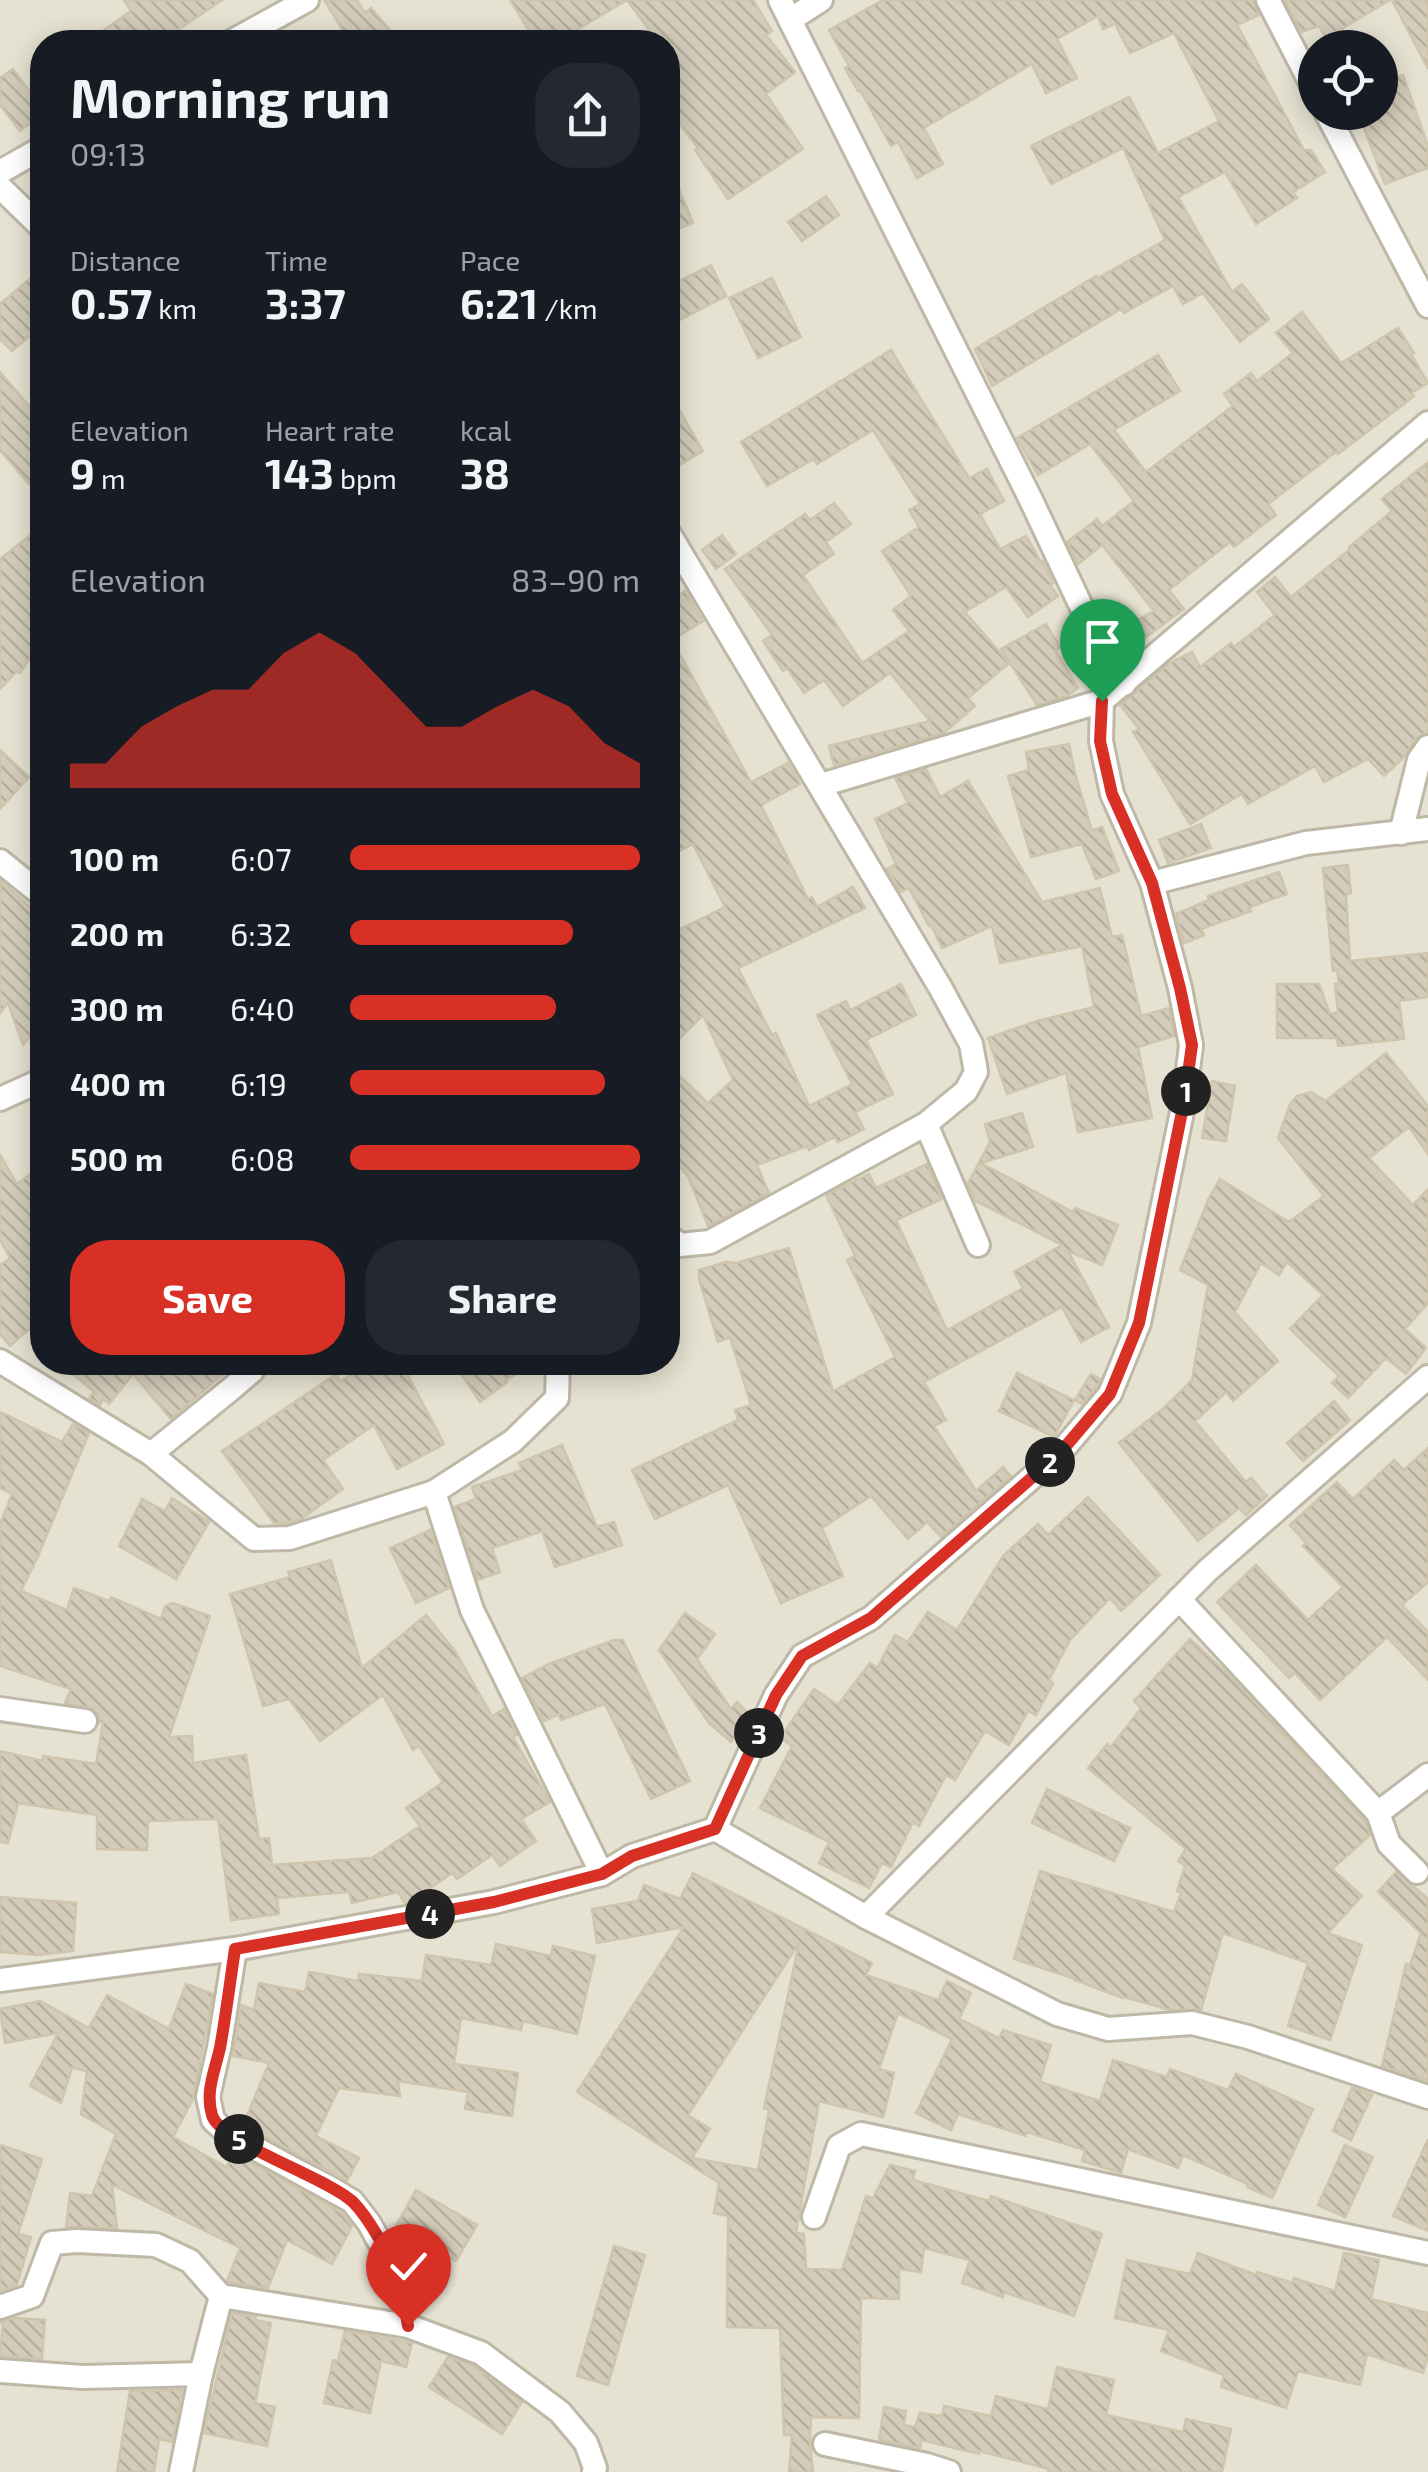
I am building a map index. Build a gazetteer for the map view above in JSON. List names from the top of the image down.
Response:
{
  "page": {
    "heading": ["Morning run", "09:13"],
    "stats": [
      ["Distance", "0.57 km"],
      ["Time", "3:37"],
      ["Pace", "6:21 /km"],
      ["Elevation", "9 m"],
      ["Heart rate", "143 bpm"],
      ["kcal", "38"]
    ],
    "chart": ["Elevation", "83–90 m"],
    "list": [
      {
        "name": "100 m",
        "note": "6:07"
      },
      {
        "name": "200 m",
        "note": "6:32"
      },
      {
        "name": "300 m",
        "note": "6:40"
      },
      {
        "name": "400 m",
        "note": "6:19"
      },
      {
        "name": "500 m",
        "note": "6:08"
      }
    ],
    "pins": [
      "1",
      "2",
      "3",
      "4",
      "5"
    ],
    "buttons": ["Save", "Share"]
  }
}
